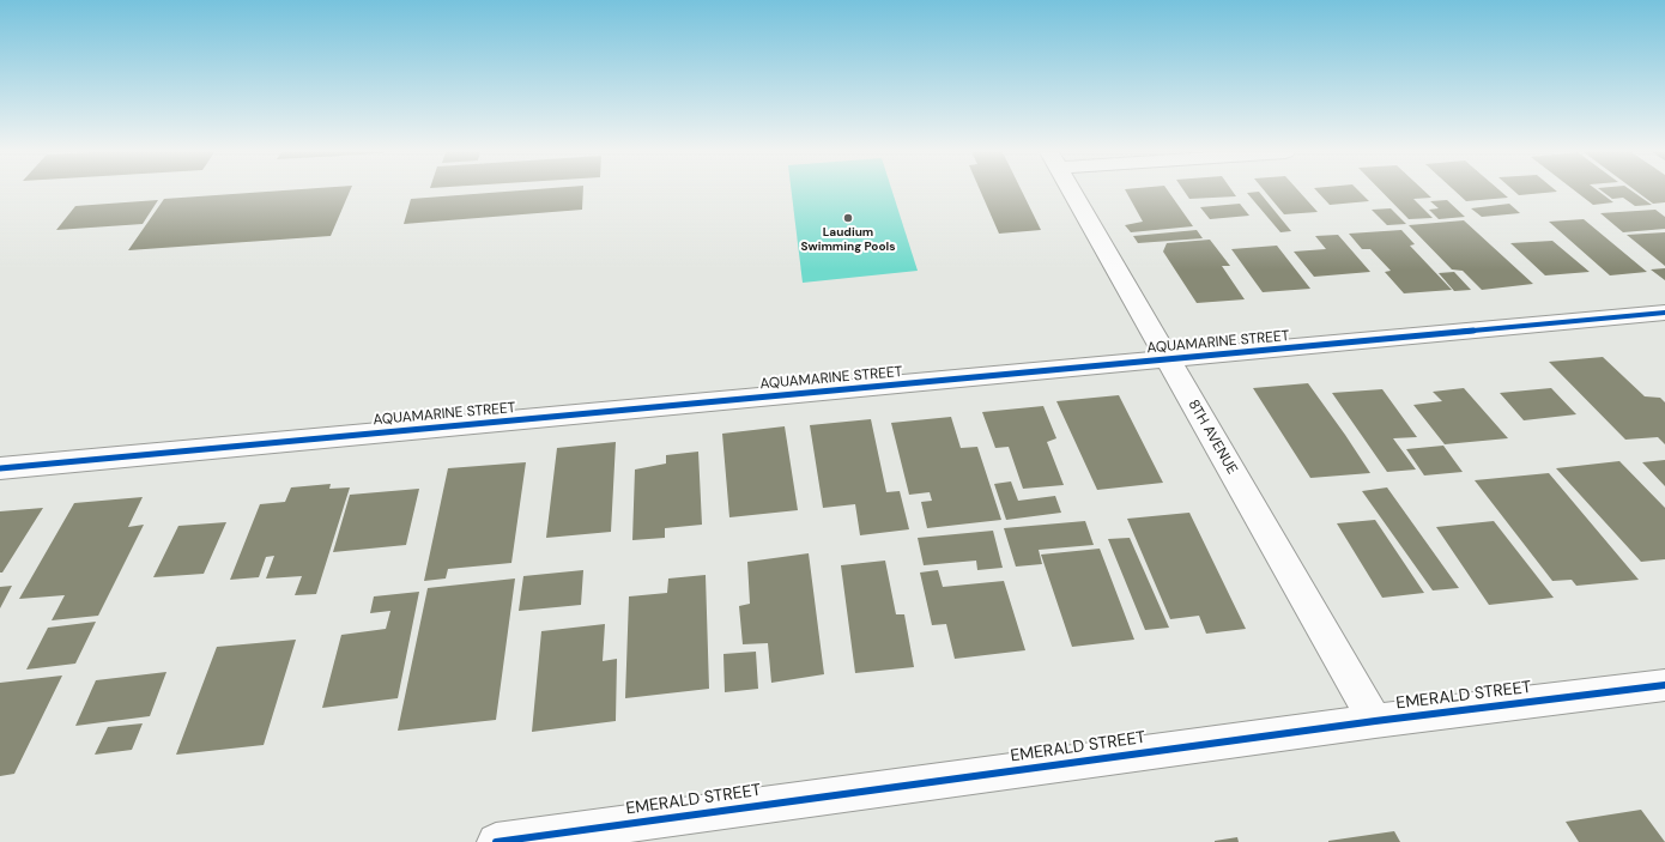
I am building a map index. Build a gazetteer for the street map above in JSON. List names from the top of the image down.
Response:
{
  "streets": {
    "street": ["AQUAMARINE STREET", "8TH AVENUE", "EMERALD STREET"]
  },
  "crossings": [
    ["AQUAMARINE STREET", "8TH AVENUE"],
    ["8TH AVENUE", "EMERALD STREET"]
  ],
  "places": ["Laudium Swimming Pools"]
}
